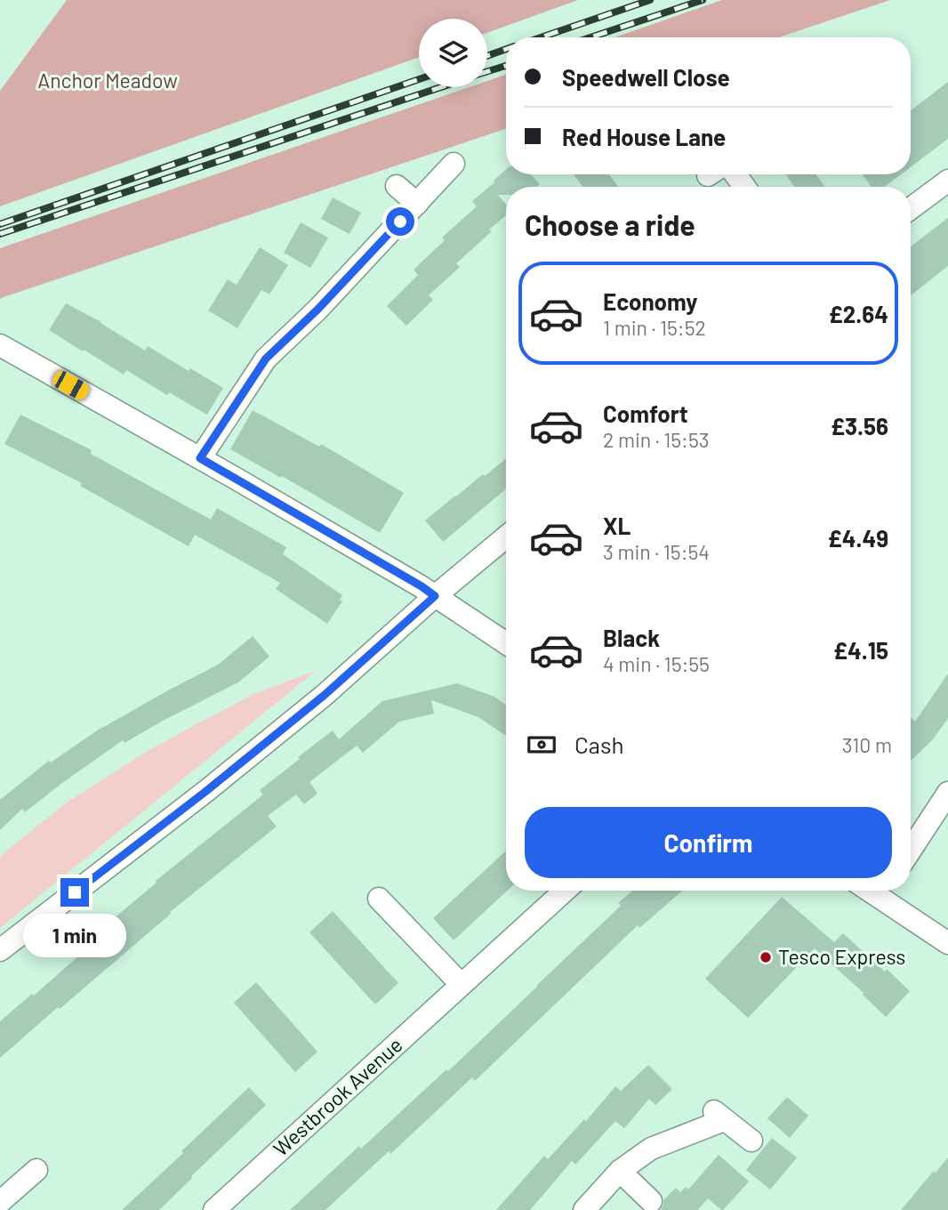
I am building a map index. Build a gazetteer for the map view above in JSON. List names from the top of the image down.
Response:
{
  "streets": {
    "street": ["Westbrook Avenue"]
  },
  "parks": ["Anchor Meadow"],
  "places": ["Tesco Express"],
  "page": {
    "banner": ["Speedwell Close", "Red House Lane"],
    "heading": "Choose a ride",
    "list": [
      {
        "name": "Economy",
        "note": "1 min · 15:52",
        "value": "£2.64"
      },
      {
        "name": "Comfort",
        "note": "2 min · 15:53",
        "value": "£3.56"
      },
      {
        "name": "XL",
        "note": "3 min · 15:54",
        "value": "£4.49"
      },
      {
        "name": "Black",
        "note": "4 min · 15:55",
        "value": "£4.15"
      }
    ],
    "pay": ["Cash", "310 m"],
    "buttons": "Confirm",
    "bubble": "1 min"
  }
}
